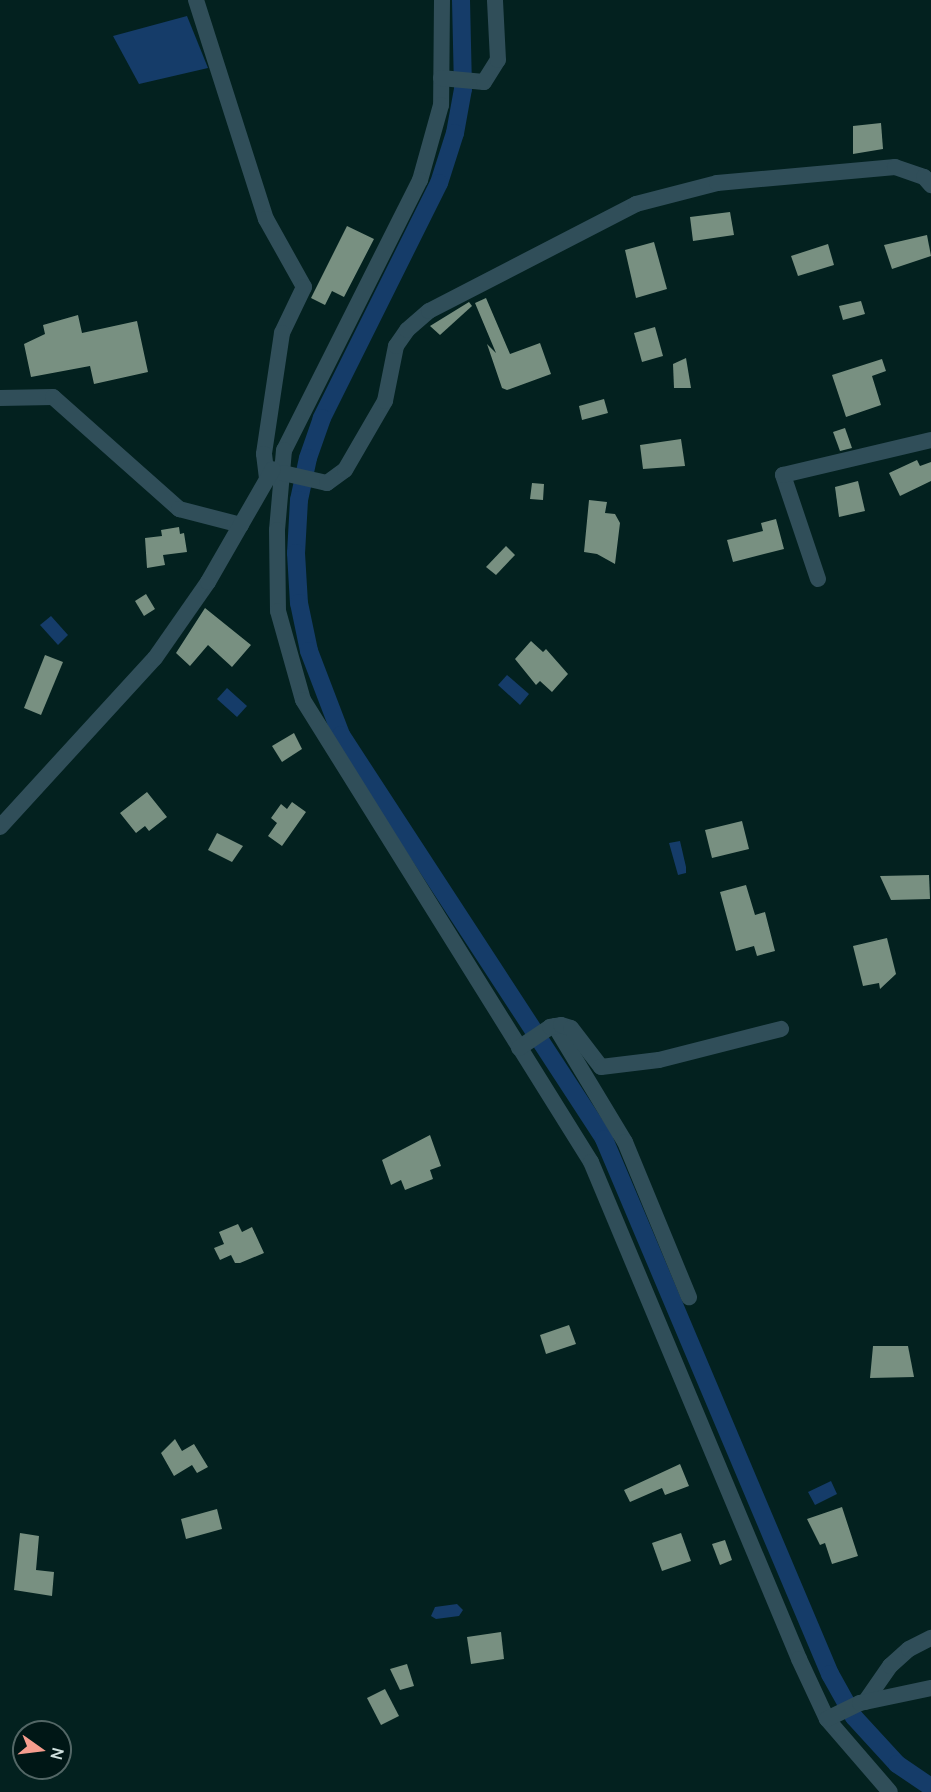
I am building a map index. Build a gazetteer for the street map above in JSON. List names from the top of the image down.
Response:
{
  "north": "right"
}
